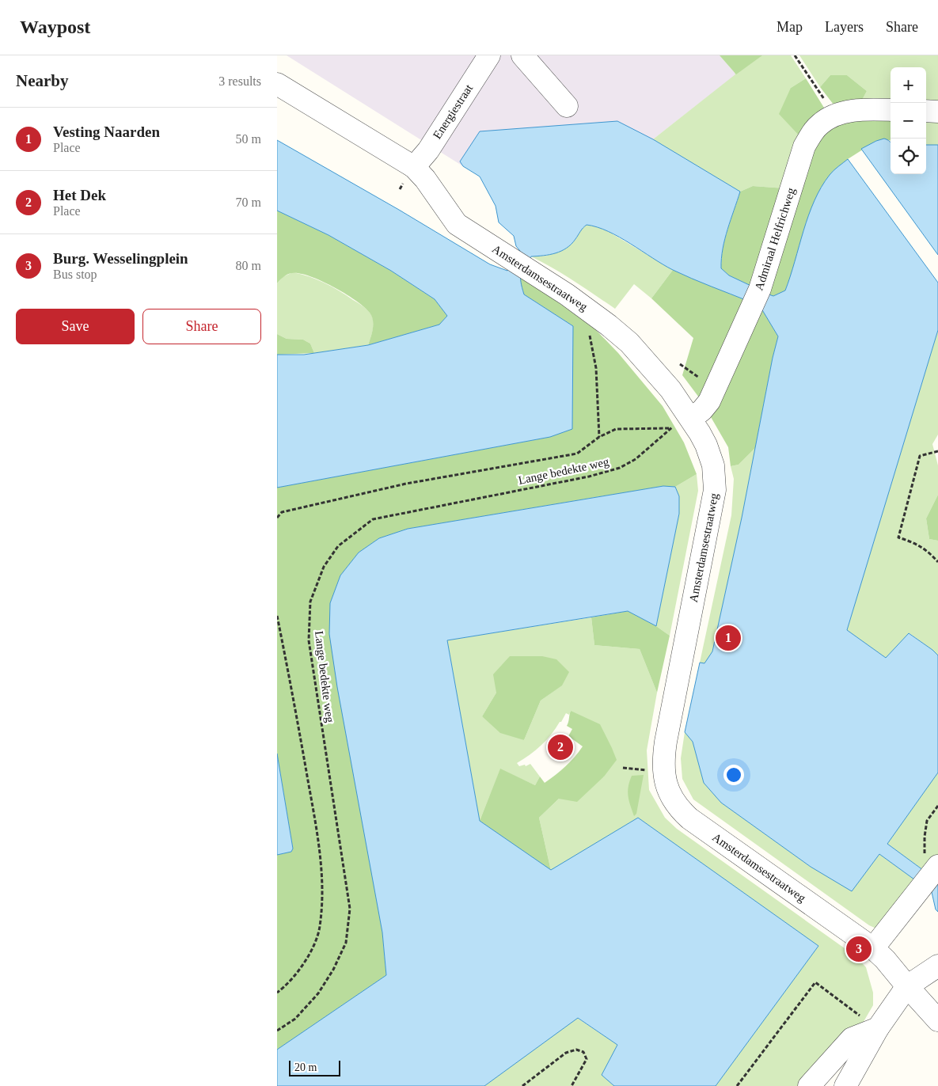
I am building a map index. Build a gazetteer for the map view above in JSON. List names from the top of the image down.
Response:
{
  "streets": {
    "street": ["Energiestraat", "Admiraal Helfrichweg", "Amsterdamsestraatweg"],
    "path": ["Lange bedekte weg"]
  },
  "crossings": [
    ["Energiestraat", "Amsterdamsestraatweg"],
    ["Admiraal Helfrichweg", "Amsterdamsestraatweg"]
  ],
  "scale_bar": "20 m",
  "page": {
    "header": "Waypost",
    "nav": ["Map", "Layers", "Share"],
    "heading": ["Nearby", "3 results"],
    "map_buttons": ["+", "−"],
    "list": [
      {
        "mark": "1",
        "name": "Vesting Naarden",
        "note": "Place",
        "value": "50 m"
      },
      {
        "mark": "2",
        "name": "Het Dek",
        "note": "Place",
        "value": "70 m"
      },
      {
        "mark": "3",
        "name": "Burg. Wesselingplein",
        "note": "Bus stop",
        "value": "80 m"
      }
    ],
    "buttons": ["Save", "Share"],
    "pins": ["1", "2", "3"],
    "scale": "20 m"
  }
}
